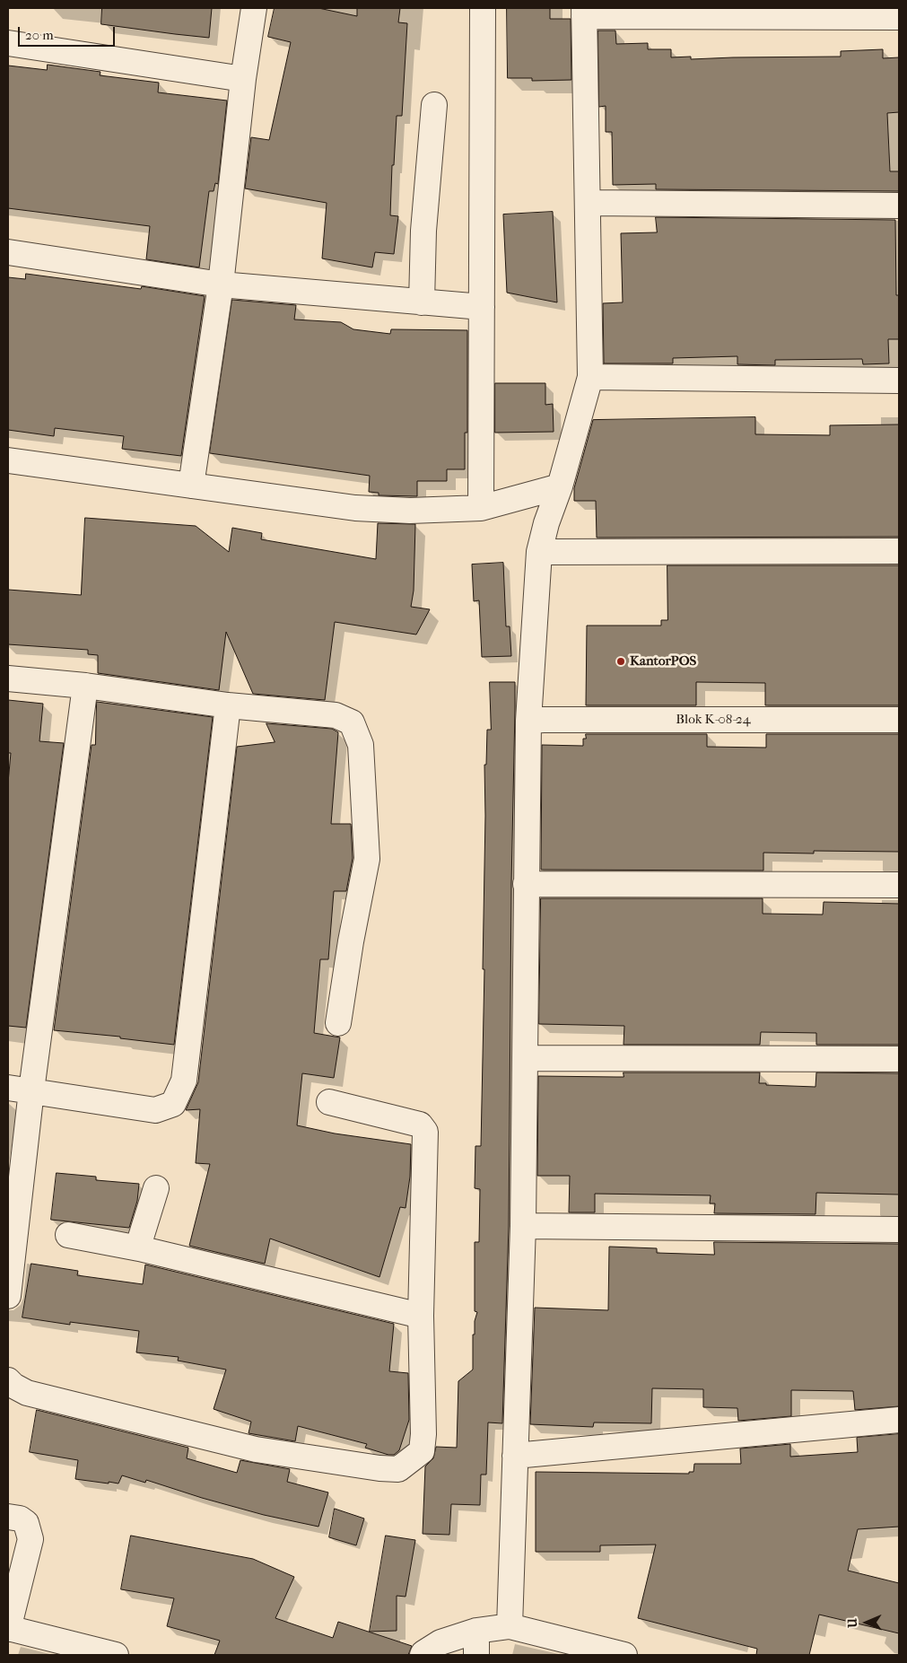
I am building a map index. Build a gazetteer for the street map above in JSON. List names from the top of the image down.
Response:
{
  "streets": {
    "street": ["Blok K-08-24"]
  },
  "places": ["KantorPOS"],
  "scale_bar": "20 m",
  "north": "left"
}
